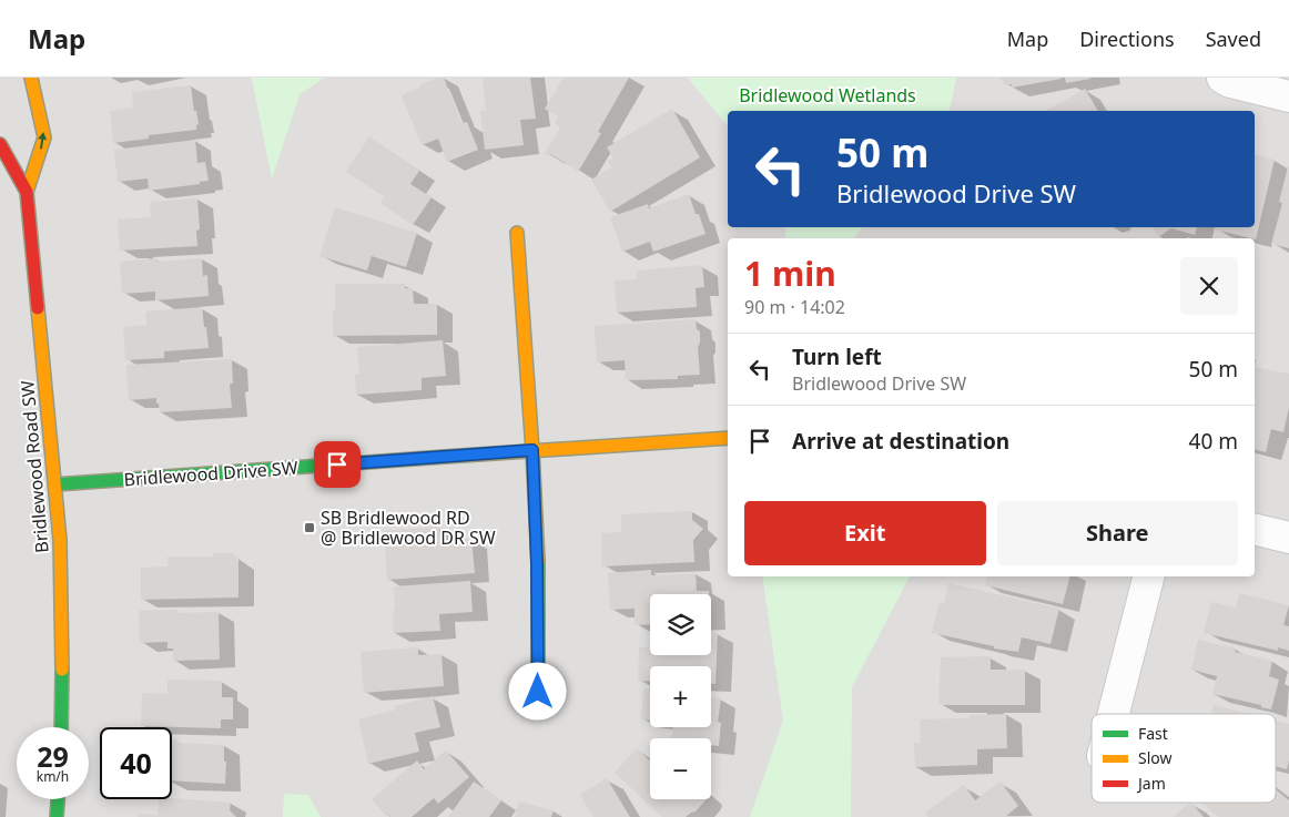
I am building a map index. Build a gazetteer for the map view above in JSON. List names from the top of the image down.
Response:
{
  "streets": {
    "street": ["Bridlewood Road SW", "Bridlewood Drive SW"]
  },
  "crossings": [
    ["Bridlewood Road SW", "Bridlewood Drive SW"]
  ],
  "parks": ["Bridlewood Wetlands"],
  "places": {
    "transit": ["SB Bridlewood RD @ Bridlewood DR SW"]
  },
  "legend": ["Fast", "Slow", "Jam"],
  "page": {
    "header": "Map",
    "nav": ["Map", "Directions", "Saved"],
    "turn": ["50 m", "Bridlewood Drive SW"],
    "heading": ["1 min", "90 m · 14:02"],
    "list": [
      {
        "name": "Turn left",
        "note": "Bridlewood Drive SW",
        "value": "50 m"
      },
      {
        "name": "Arrive at destination",
        "value": "40 m"
      }
    ],
    "buttons": ["Exit", "Share"],
    "map_buttons": ["+", "−"],
    "speed": "29 km/h",
    "limit": "40"
  }
}
